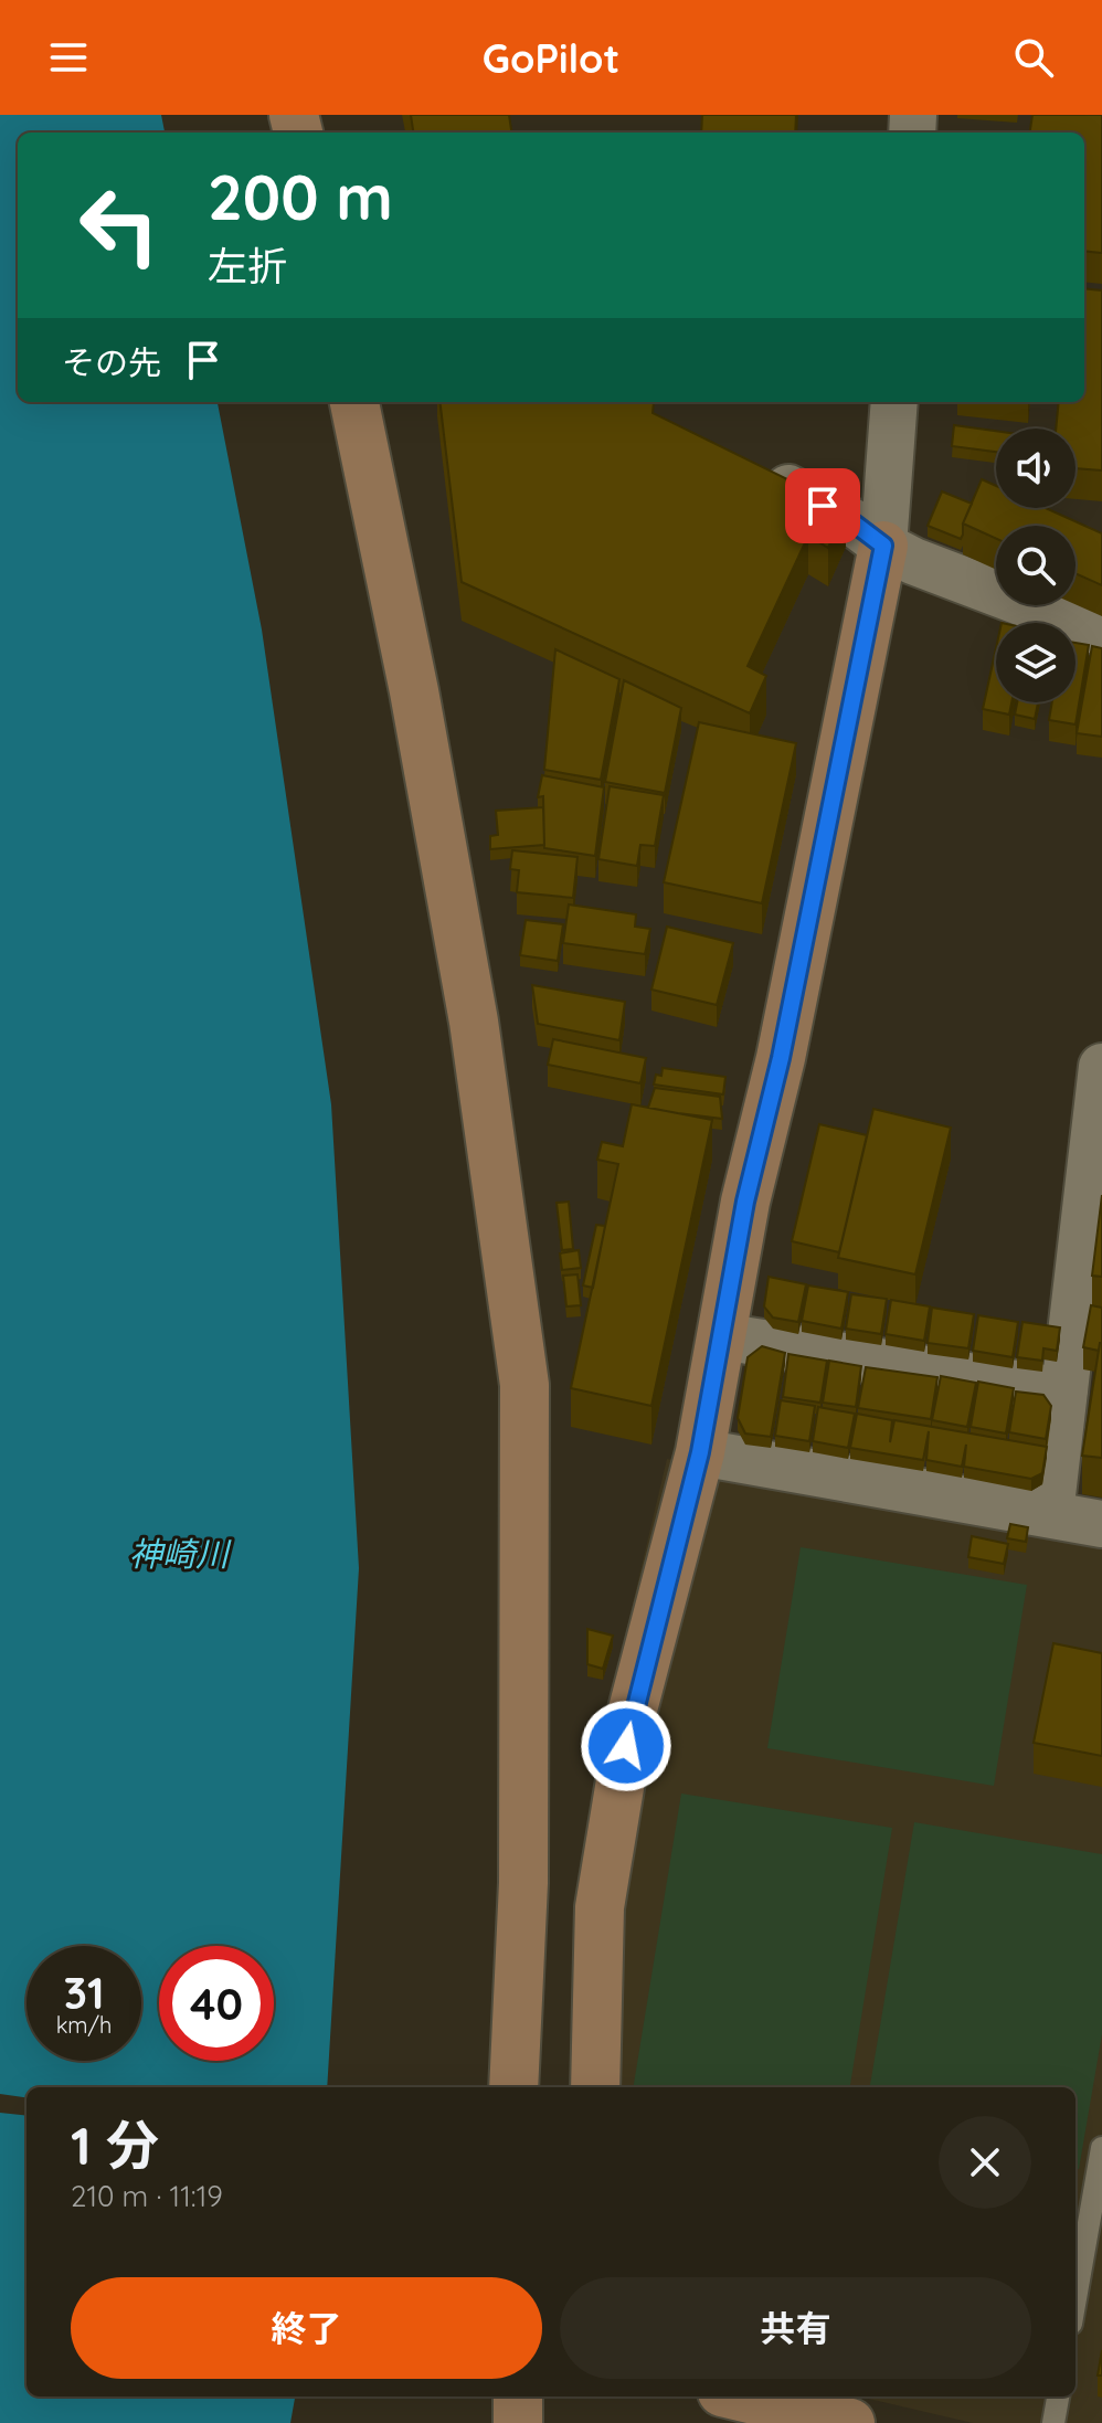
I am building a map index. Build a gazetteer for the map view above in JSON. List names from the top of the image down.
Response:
{
  "water": ["神崎川"],
  "page": {
    "header": "GoPilot",
    "turn": ["200 m", "左折"],
    "then": "その先",
    "speed": "31 km/h",
    "limit": "40",
    "heading": ["1 分", "210 m · 11:19"],
    "buttons": ["終了", "共有"]
  }
}
